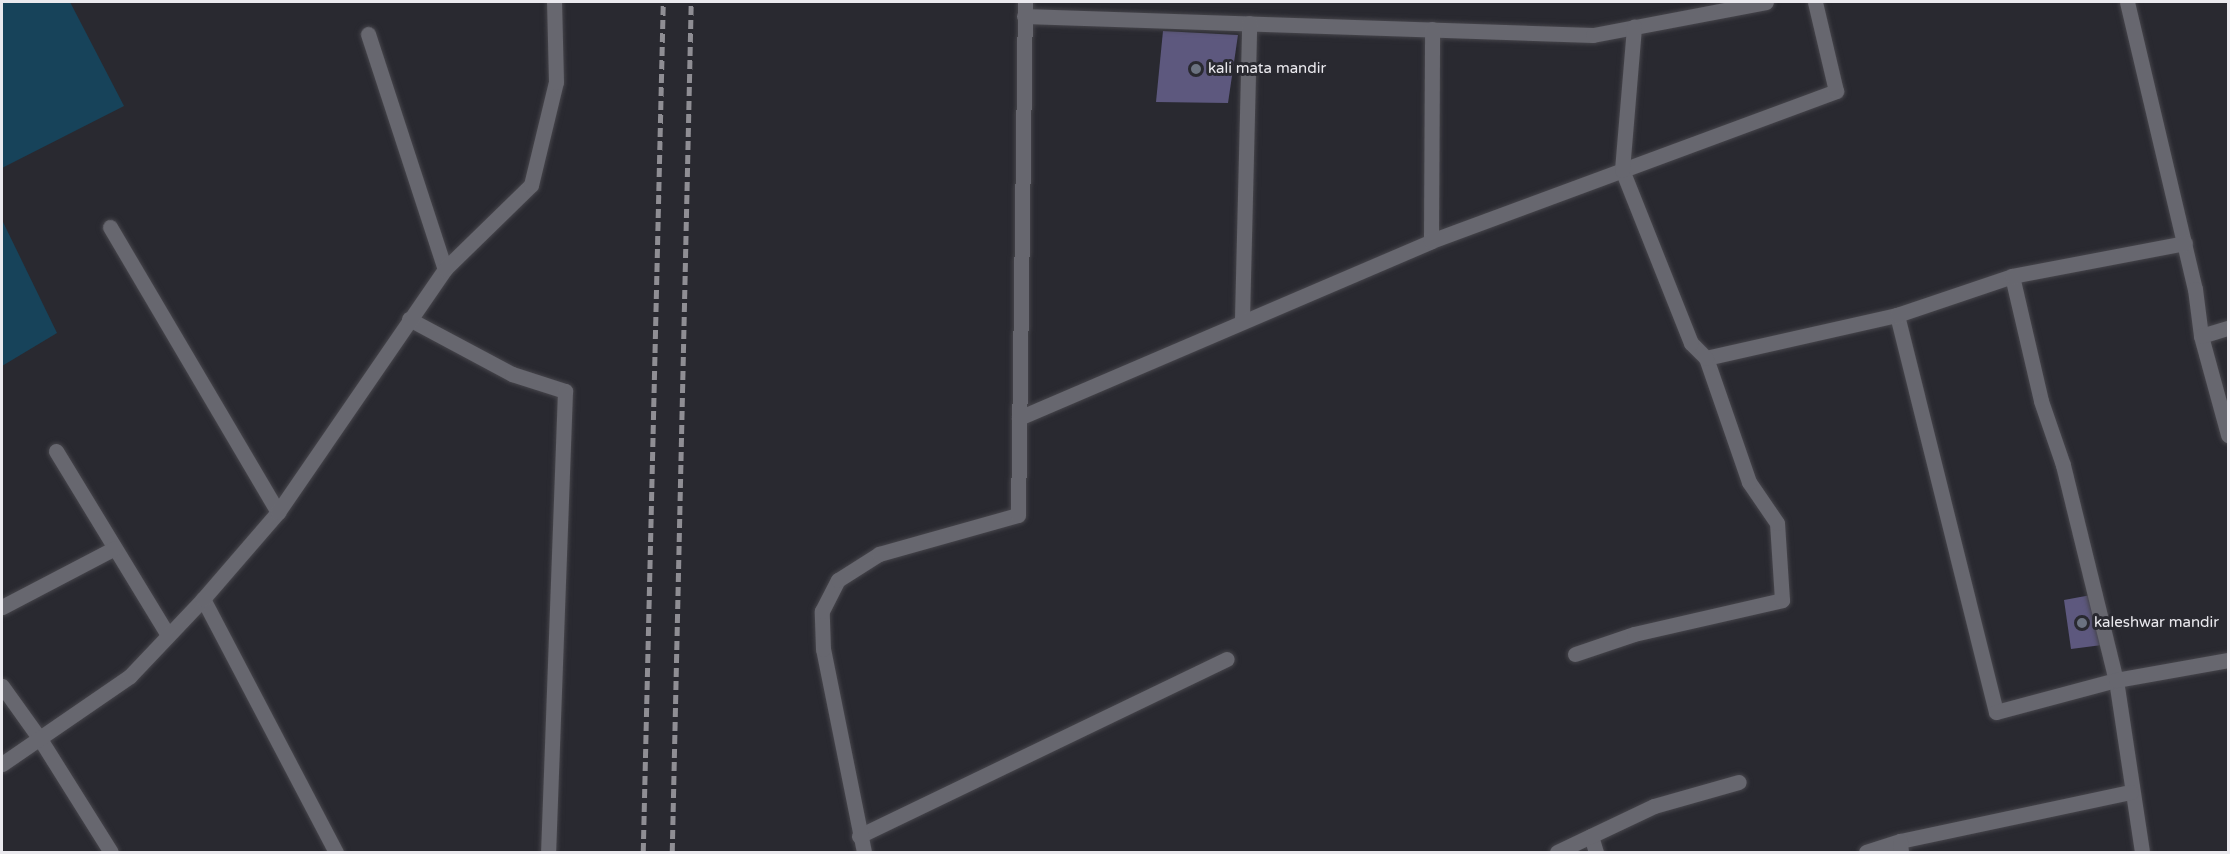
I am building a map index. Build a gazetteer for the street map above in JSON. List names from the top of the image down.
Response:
{
  "places": ["kali mata mandir", "kaleshwar mandir"]
}
